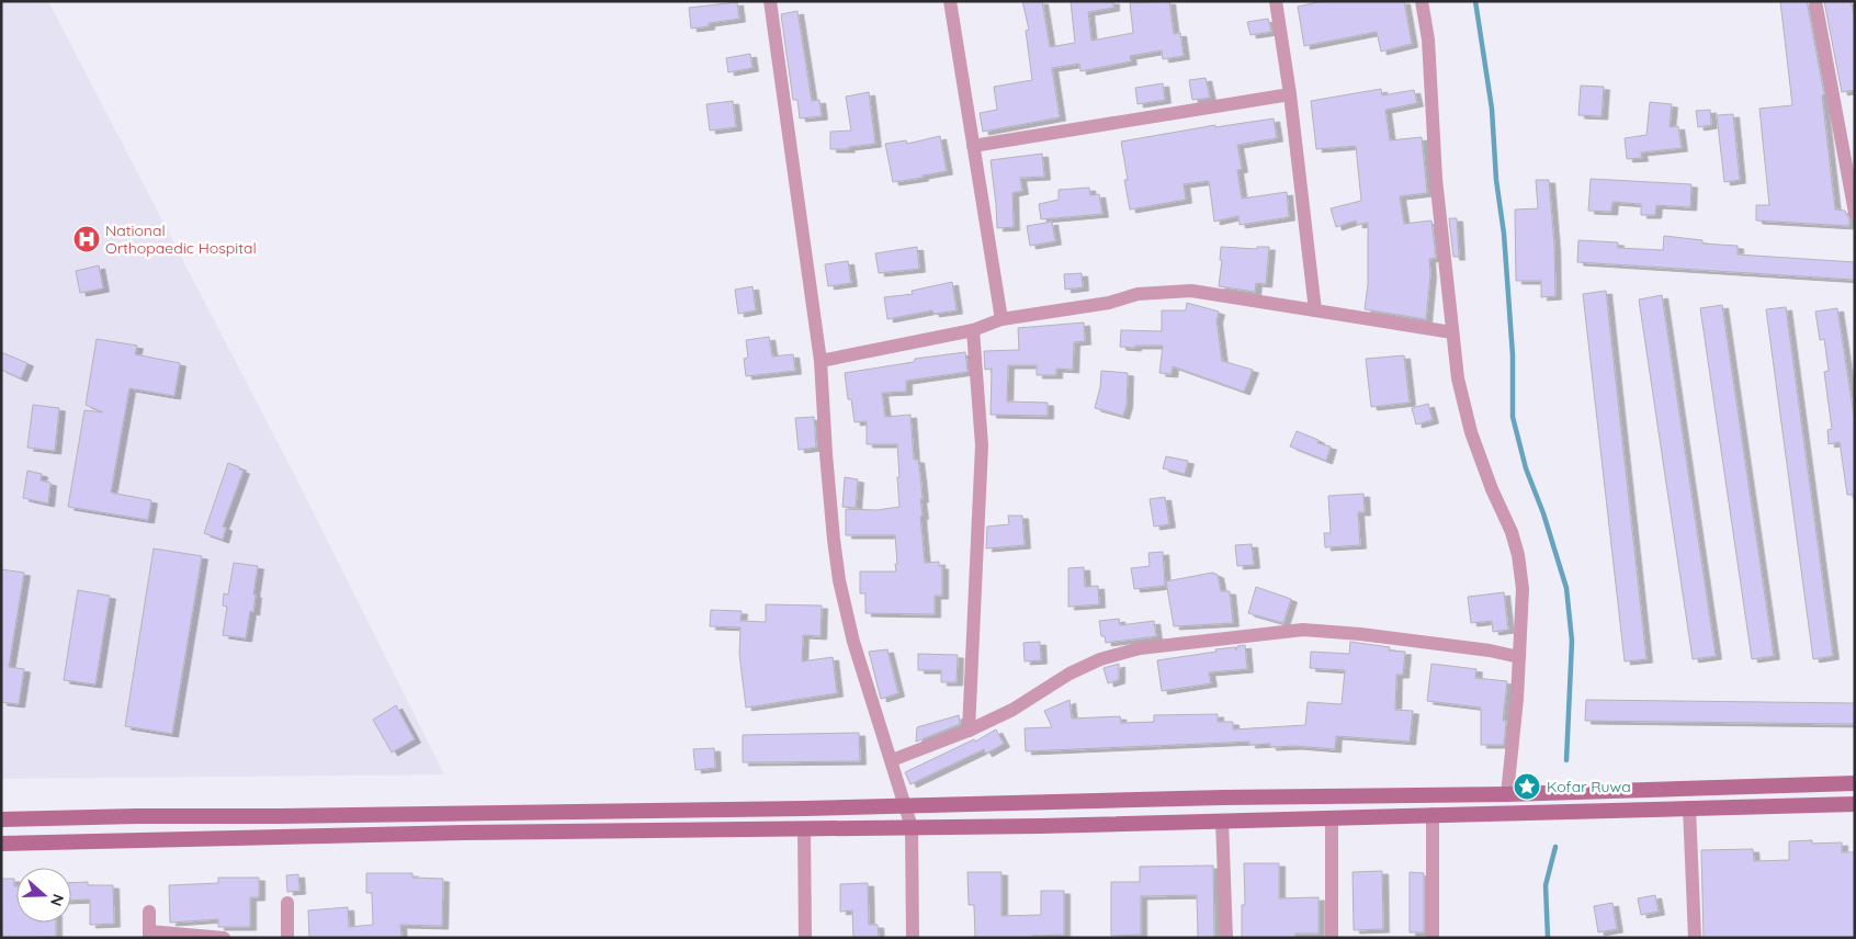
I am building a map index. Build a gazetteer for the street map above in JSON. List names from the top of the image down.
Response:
{
  "places": {
    "hospital": ["National Orthopaedic Hospital"],
    "place": ["Kofar Ruwa"]
  },
  "north": "right"
}
